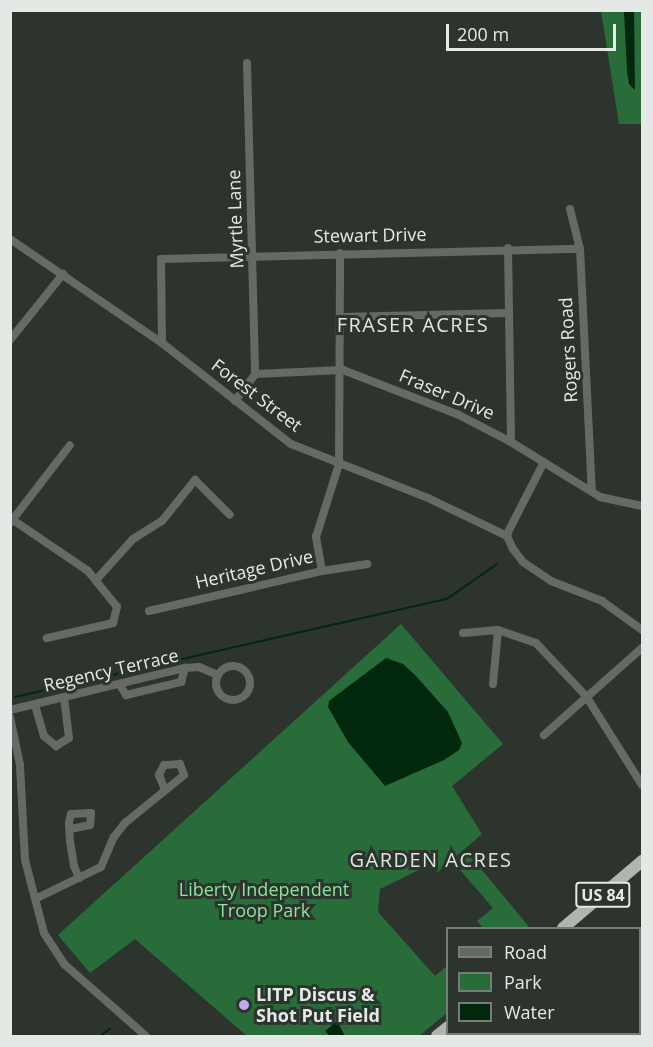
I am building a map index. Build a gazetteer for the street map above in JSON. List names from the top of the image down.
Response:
{
  "streets": {
    "highway": ["US 84"],
    "street": [
      "Myrtle Lane",
      "Stewart Drive",
      "Rogers Road",
      "Fraser Drive",
      "Forest Street",
      "Heritage Drive",
      "Regency Terrace"
    ]
  },
  "crossings": [
    ["Myrtle Lane", "Stewart Drive"],
    ["Myrtle Lane", "Fraser Drive"],
    ["Stewart Drive", "Rogers Road"],
    ["Stewart Drive", "Forest Street"],
    ["Rogers Road", "Fraser Drive"]
  ],
  "districts": ["FRASER ACRES", "GARDEN ACRES"],
  "parks": ["Liberty Independent Troop Park"],
  "places": ["LITP Discus & Shot Put Field"],
  "legend": ["Road", "Park", "Water"],
  "scale_bar": "200 m"
}
